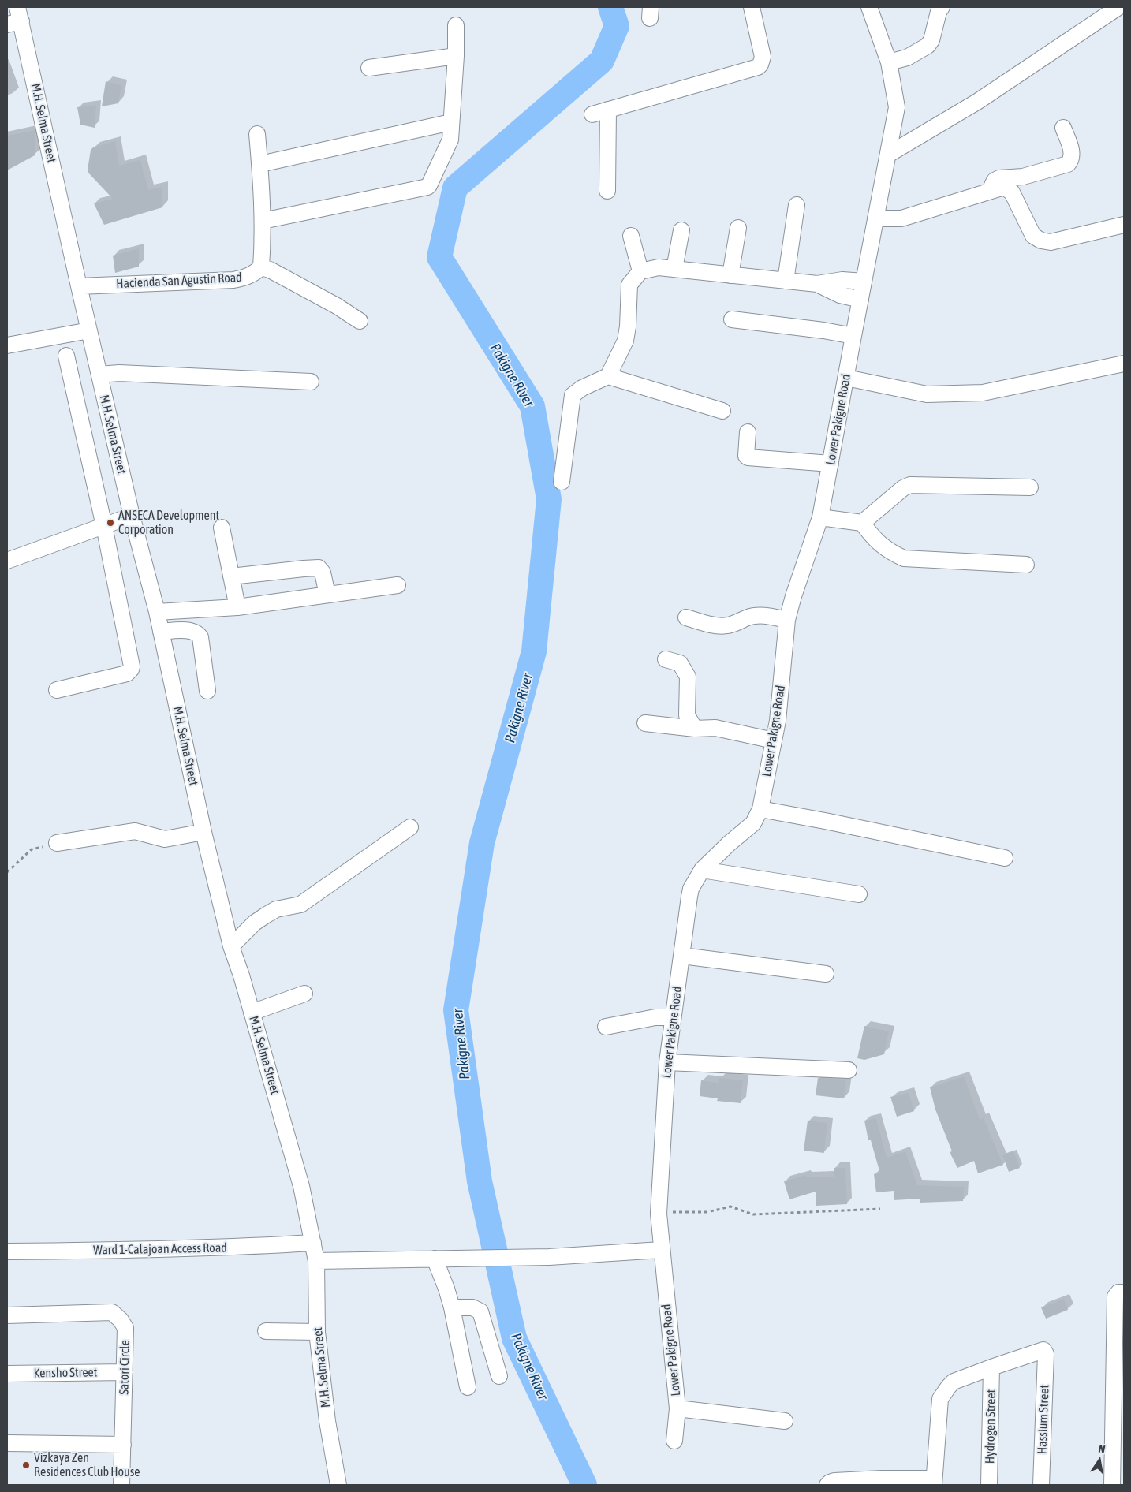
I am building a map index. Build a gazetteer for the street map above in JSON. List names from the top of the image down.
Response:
{
  "streets": {
    "street": [
      "M.H. Selma Street",
      "Hacienda San Agustin Road",
      "Lower Pakigne Road",
      "Ward 1-Calajoan Access Road",
      "Satori Circle",
      "Kensho Street",
      "Hassium Street",
      "Hydrogen Street"
    ]
  },
  "crossings": [
    ["M.H. Selma Street", "Hacienda San Agustin Road"],
    ["M.H. Selma Street", "Ward 1-Calajoan Access Road"],
    ["Satori Circle", "Kensho Street"],
    ["Hassium Street", "Hydrogen Street"]
  ],
  "water": ["Pakigne River"],
  "places": ["ANSECA Development Corporation", "Vizkaya Zen Residences Club House"],
  "north": "top"
}
